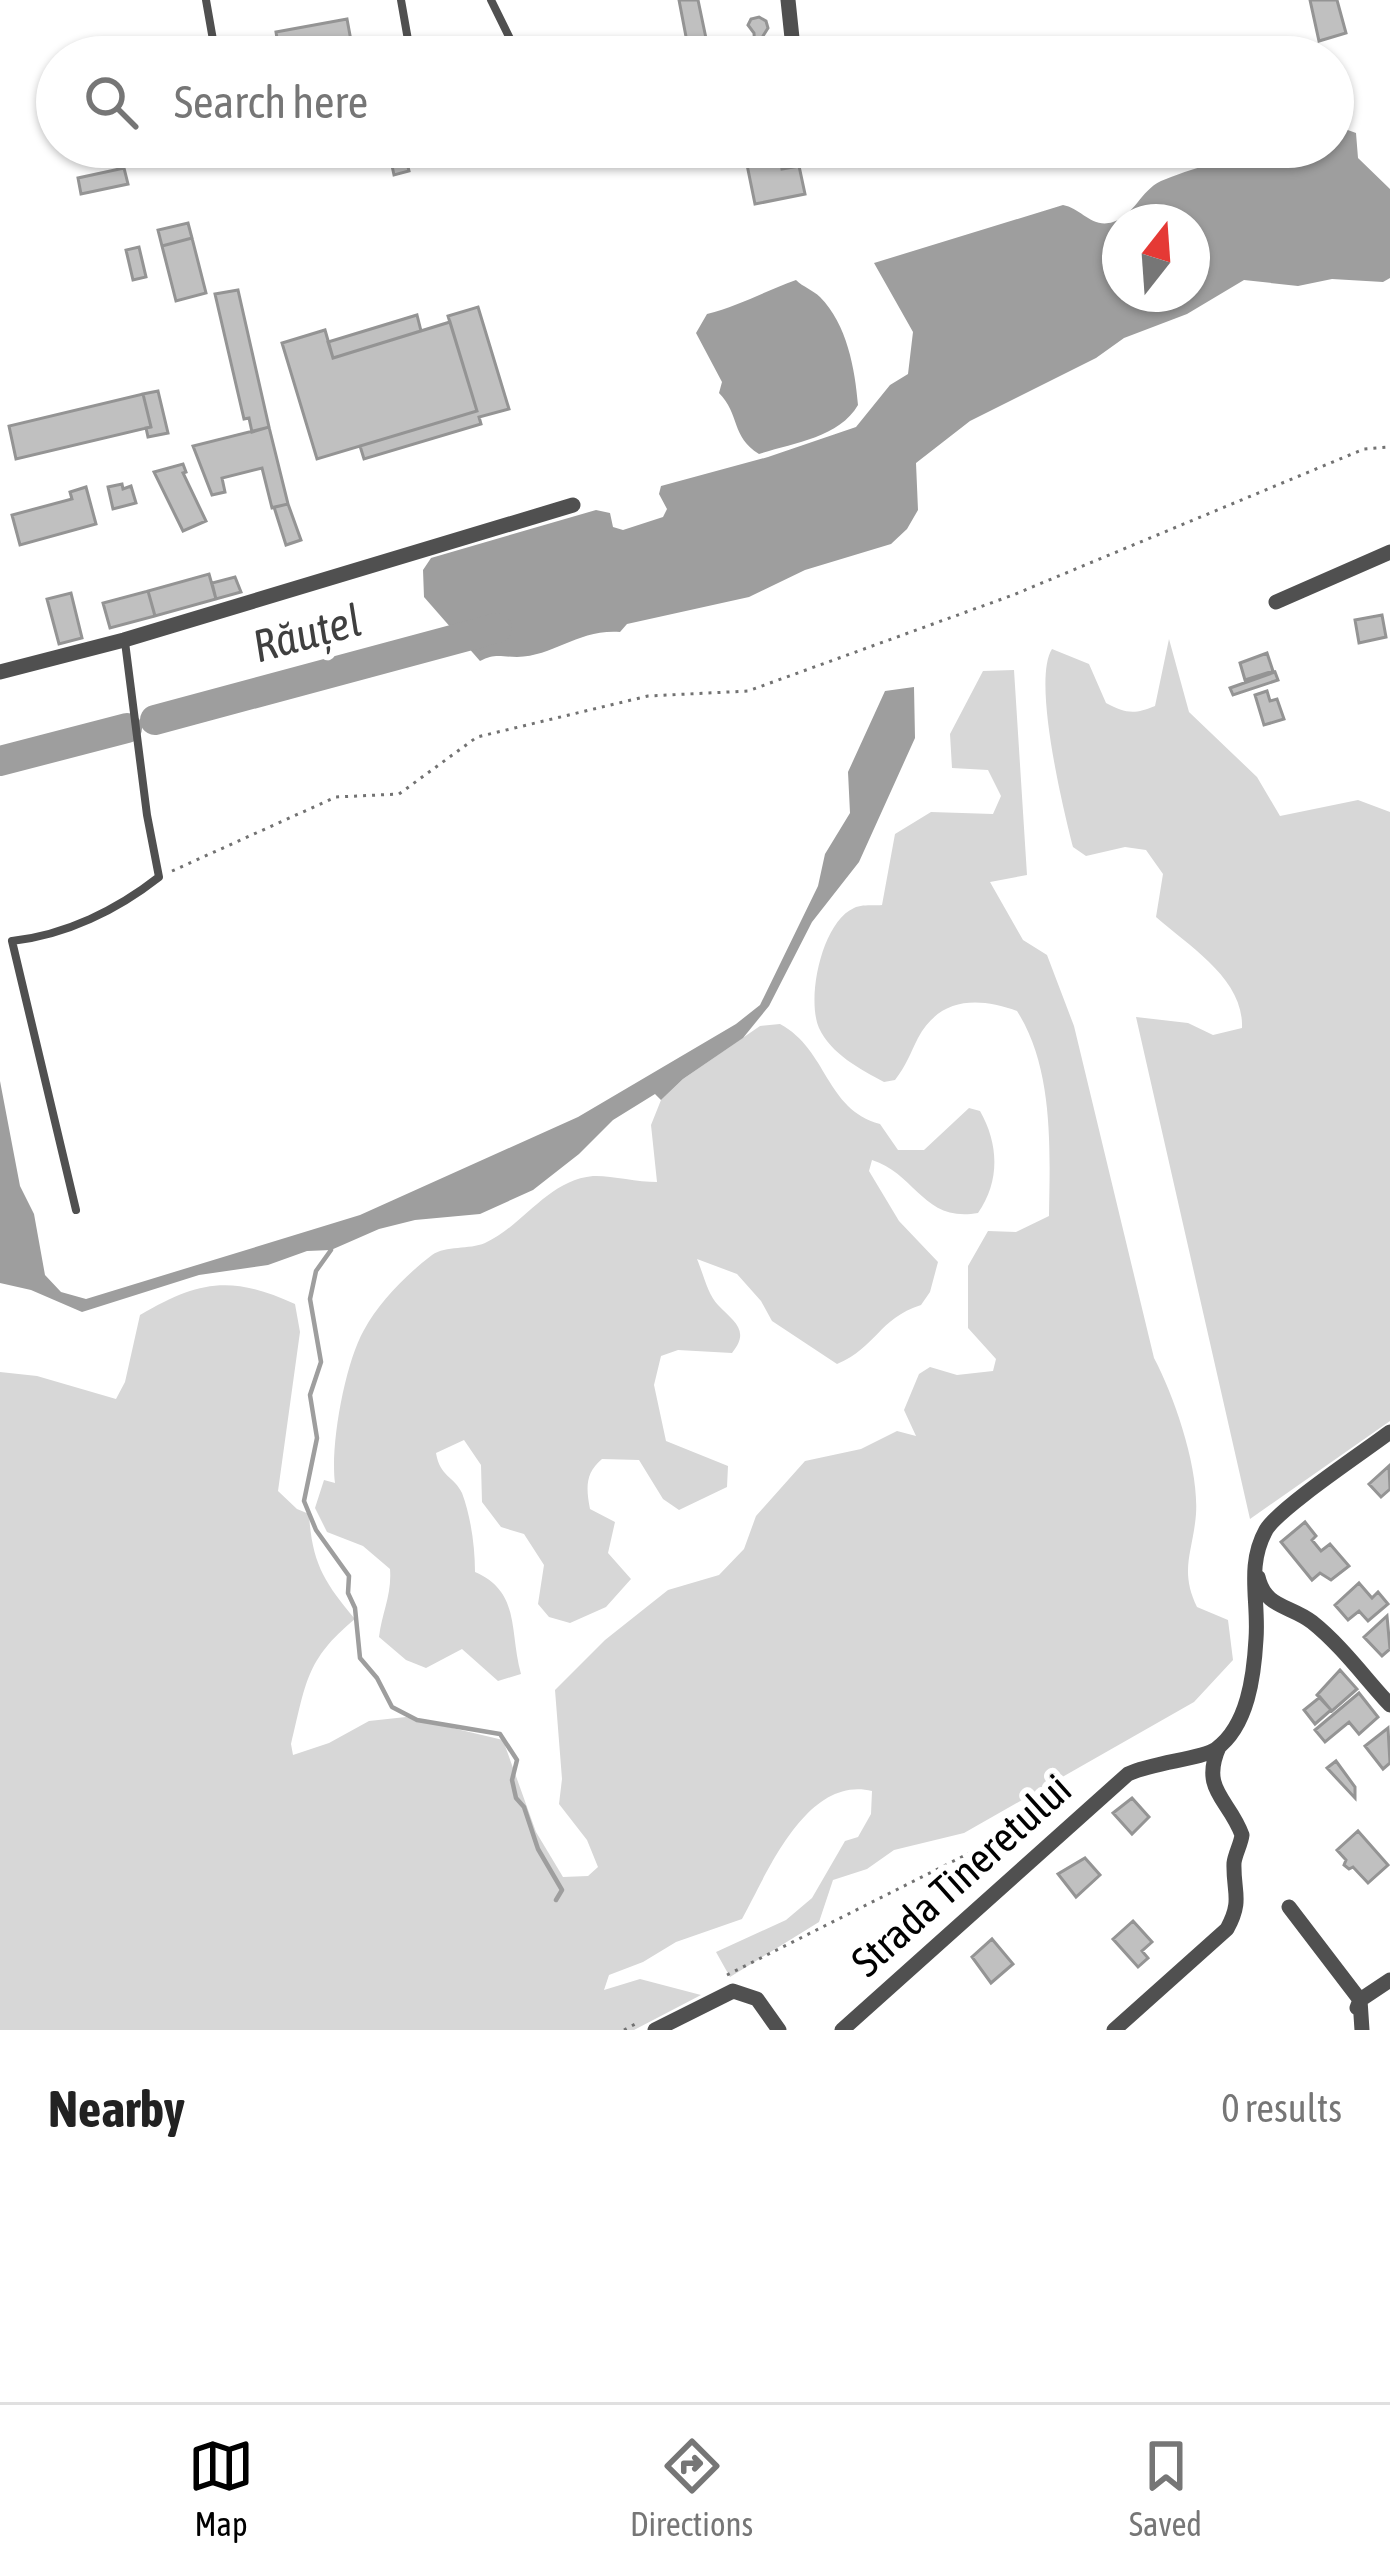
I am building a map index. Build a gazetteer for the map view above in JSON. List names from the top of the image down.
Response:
{
  "streets": {
    "street": ["Strada Tineretului"]
  },
  "water": ["Răuțel"],
  "north": "top",
  "page": {
    "search": "Search here",
    "heading": ["Nearby", "0 results"],
    "nav": ["Map", "Directions", "Saved"]
  }
}
